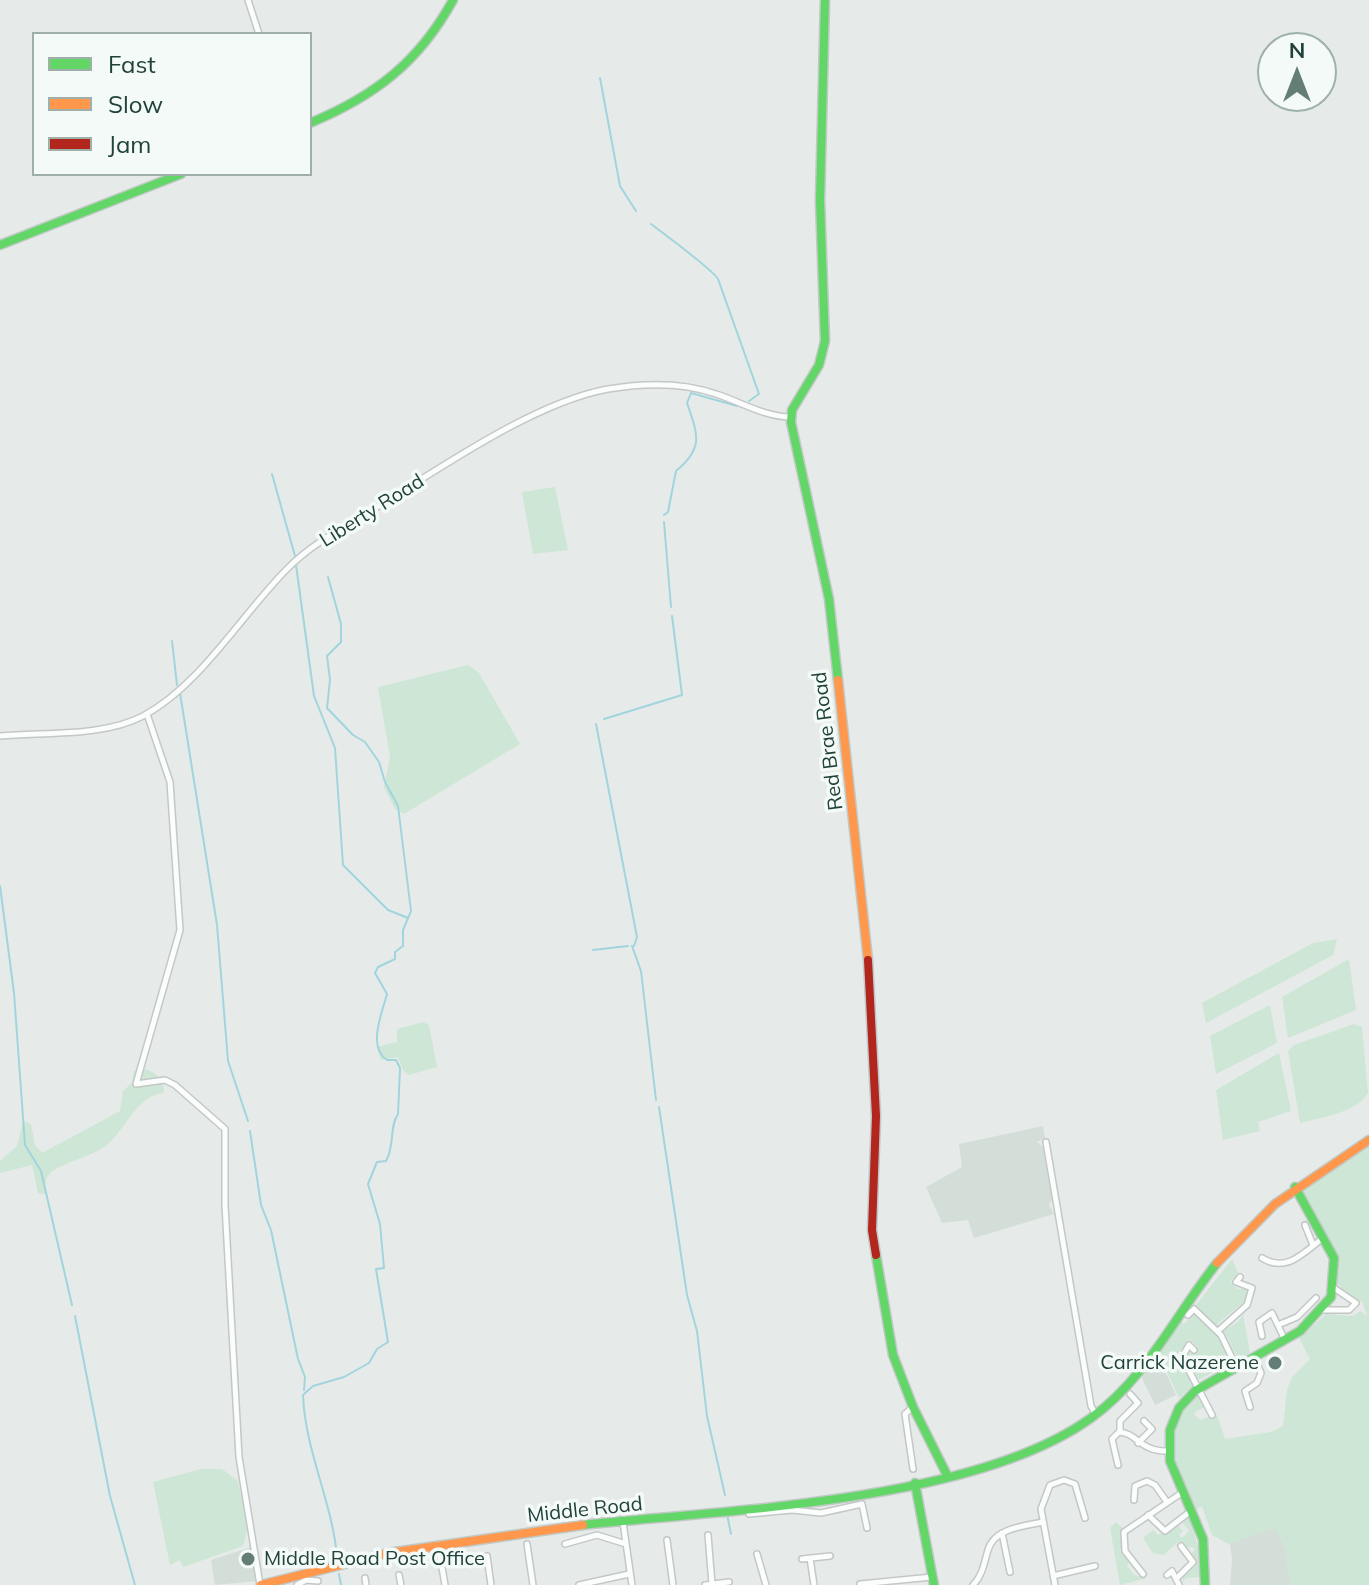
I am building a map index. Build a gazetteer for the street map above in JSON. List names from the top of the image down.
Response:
{
  "streets": {
    "street": ["Liberty Road", "Red Brae Road", "Middle Road"]
  },
  "crossings": [
    ["Liberty Road", "Red Brae Road"],
    ["Red Brae Road", "Middle Road"]
  ],
  "places": ["Carrick Nazerene", "Middle Road Post Office"],
  "legend": ["Fast", "Slow", "Jam"],
  "north": "top"
}
